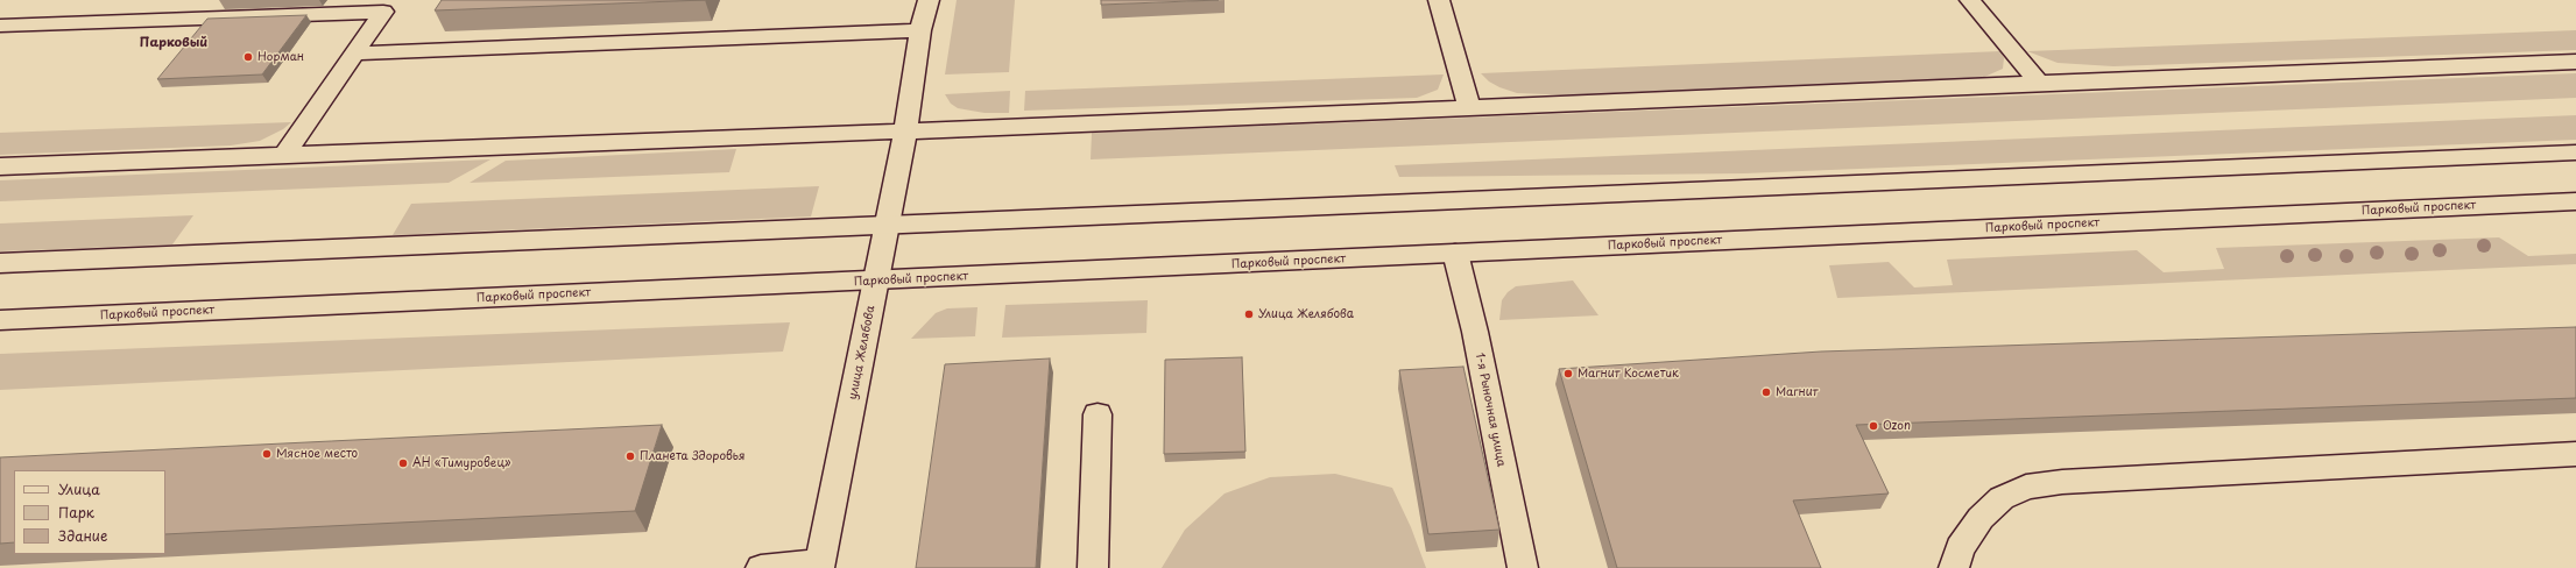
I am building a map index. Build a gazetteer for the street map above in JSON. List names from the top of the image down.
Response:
{
  "streets": {
    "main road": ["Парковый проспект", "улица Желябова", "1-я Рыночная улица"]
  },
  "crossings": [
    ["Парковый проспект", "улица Желябова"],
    ["Парковый проспект", "1-я Рыночная улица"]
  ],
  "districts": ["Парковый"],
  "places": [
    "Норман",
    "Улица Желябова",
    "Магнит Косметик",
    "Магнит",
    "Ozon",
    "Мясное место",
    "Планета Здоровья",
    "АН «Тимуровец»"
  ],
  "legend": ["Улица", "Парк", "Здание"]
}
